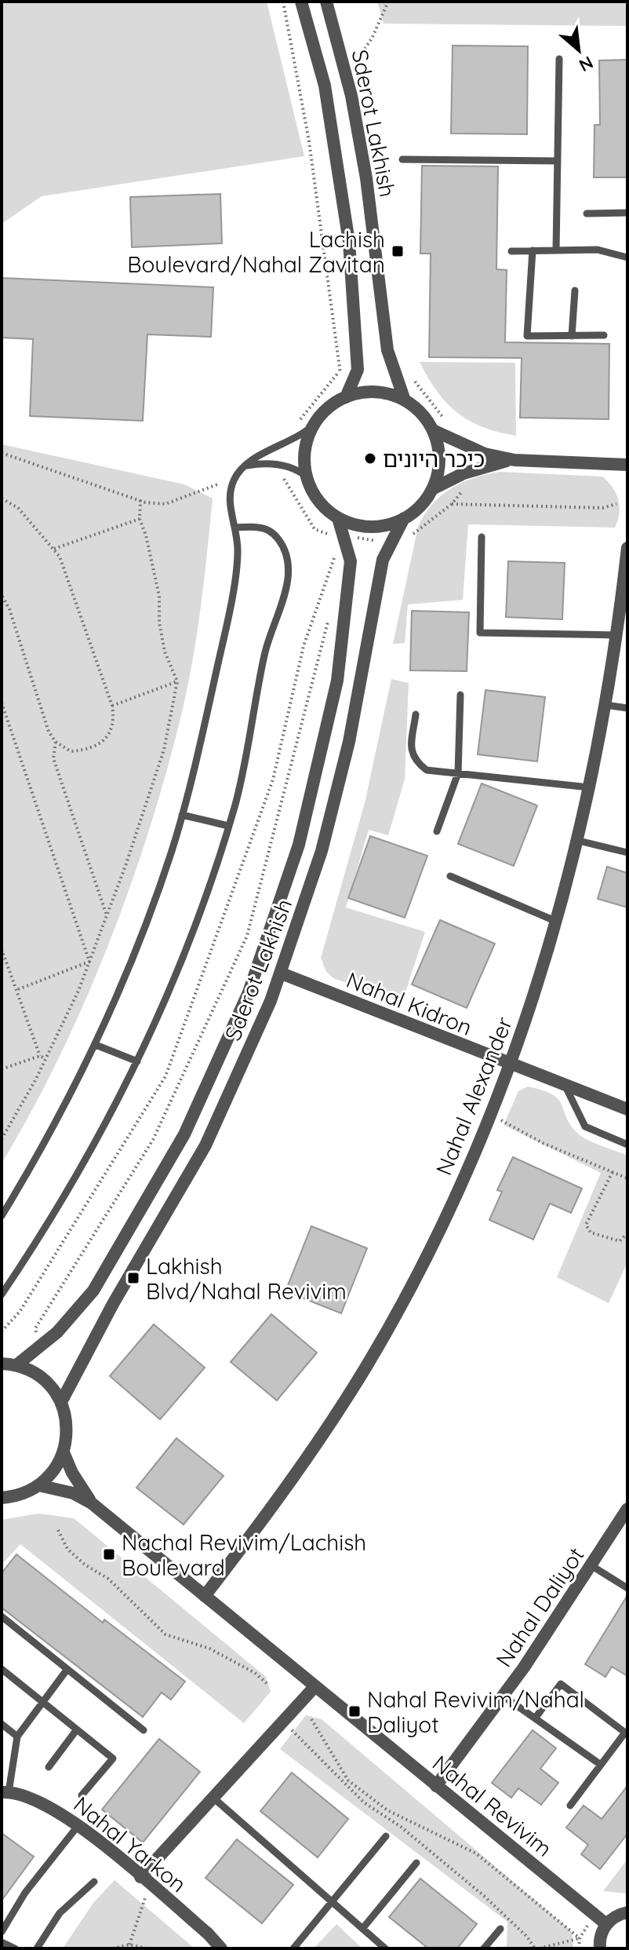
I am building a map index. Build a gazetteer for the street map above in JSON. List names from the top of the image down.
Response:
{
  "streets": {
    "street": [
      "Sderot Lakhish",
      "Nahal Kidron",
      "Nahal Alexander",
      "Nahal Daliyot",
      "Nahal Revivim",
      "Nahal Yarkon"
    ]
  },
  "crossings": [
    ["Sderot Lakhish", "Nahal Kidron"],
    ["Nahal Kidron", "Nahal Alexander"],
    ["Nahal Alexander", "Nahal Revivim"],
    ["Nahal Daliyot", "Nahal Revivim"]
  ],
  "places": {
    "transit": [
      "Lachish Boulevard/Nahal Zavitan",
      "Lakhish Blvd/Nahal Revivim",
      "Nachal Revivim/Lachish Boulevard",
      "Nahal Revivim/Nahal Daliyot"
    ],
    "other": ["כיכר היונים"]
  },
  "north": "bottom right"
}
